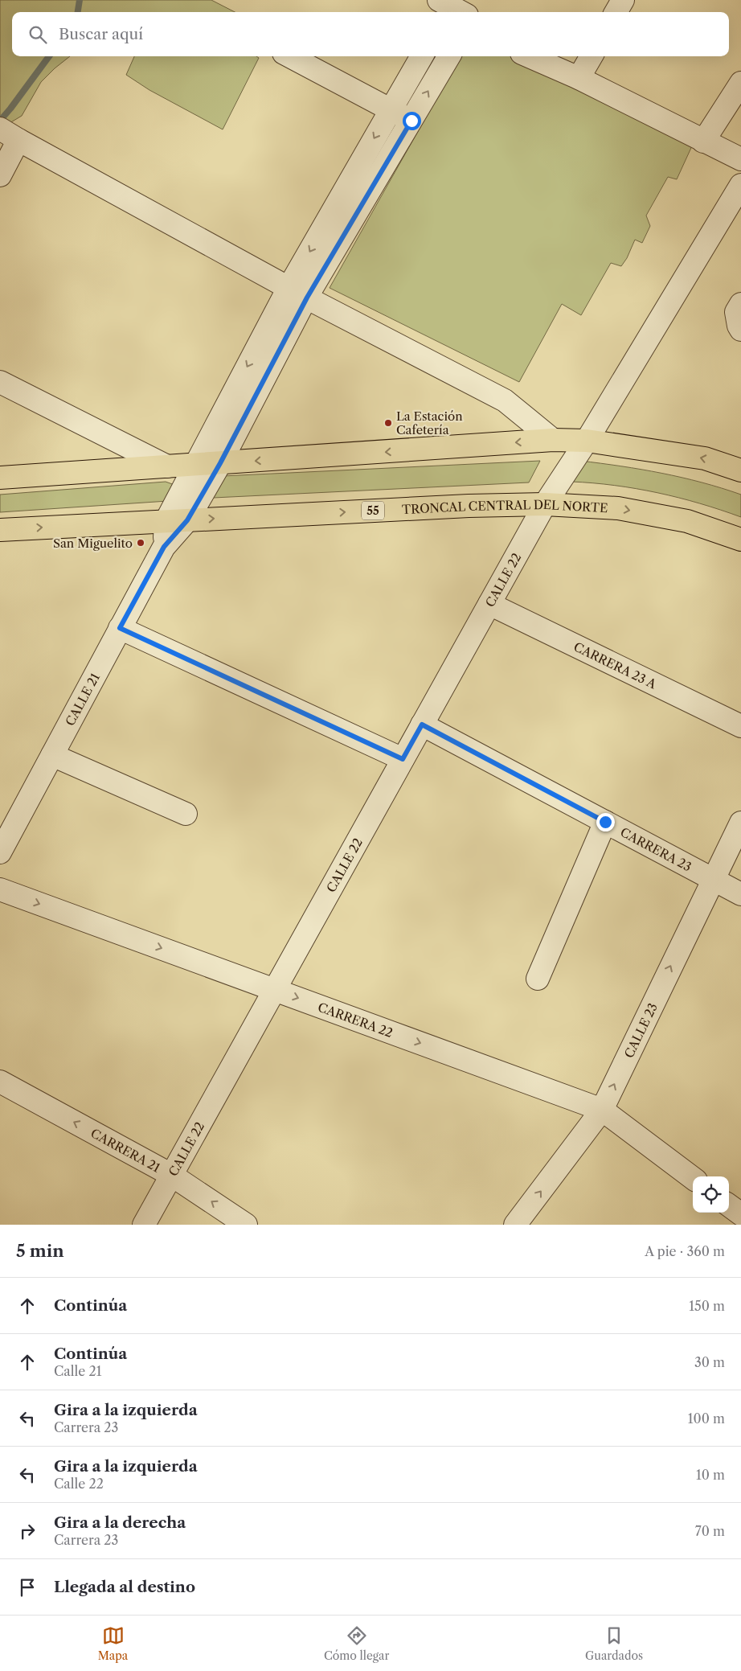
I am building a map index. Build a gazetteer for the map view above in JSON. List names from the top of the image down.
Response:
{
  "streets": {
    "highway": ["TRONCAL CENTRAL DEL NORTE", "55"],
    "street": [
      "CALLE 22",
      "CARRERA 23 A",
      "CALLE 21",
      "CARRERA 23",
      "CARRERA 22",
      "CALLE 23",
      "CARRERA 21"
    ]
  },
  "crossings": [
    ["TRONCAL CENTRAL DEL NORTE", "CALLE 22"],
    ["CALLE 22", "CARRERA 23 A"],
    ["CALLE 22", "CARRERA 23"],
    ["CALLE 22", "CARRERA 22"],
    ["CALLE 22", "CARRERA 21"],
    ["CARRERA 23", "CALLE 23"],
    ["CARRERA 22", "CALLE 23"]
  ],
  "one_way": ["CARRERA 22", "CARRERA 21"],
  "places": ["La Estación Cafetería", "San Miguelito"],
  "page": {
    "search": "Buscar aquí",
    "heading": ["5 min", "A pie · 360 m"],
    "list": [
      ["Continúa", "150 m"],
      ["Continúa", "Calle 21", "30 m"],
      ["Gira a la izquierda", "Carrera 23", "100 m"],
      ["Gira a la izquierda", "Calle 22", "10 m"],
      ["Gira a la derecha", "Carrera 23", "70 m"],
      "Llegada al destino"
    ],
    "nav": ["Mapa", "Cómo llegar", "Guardados"]
  }
}
